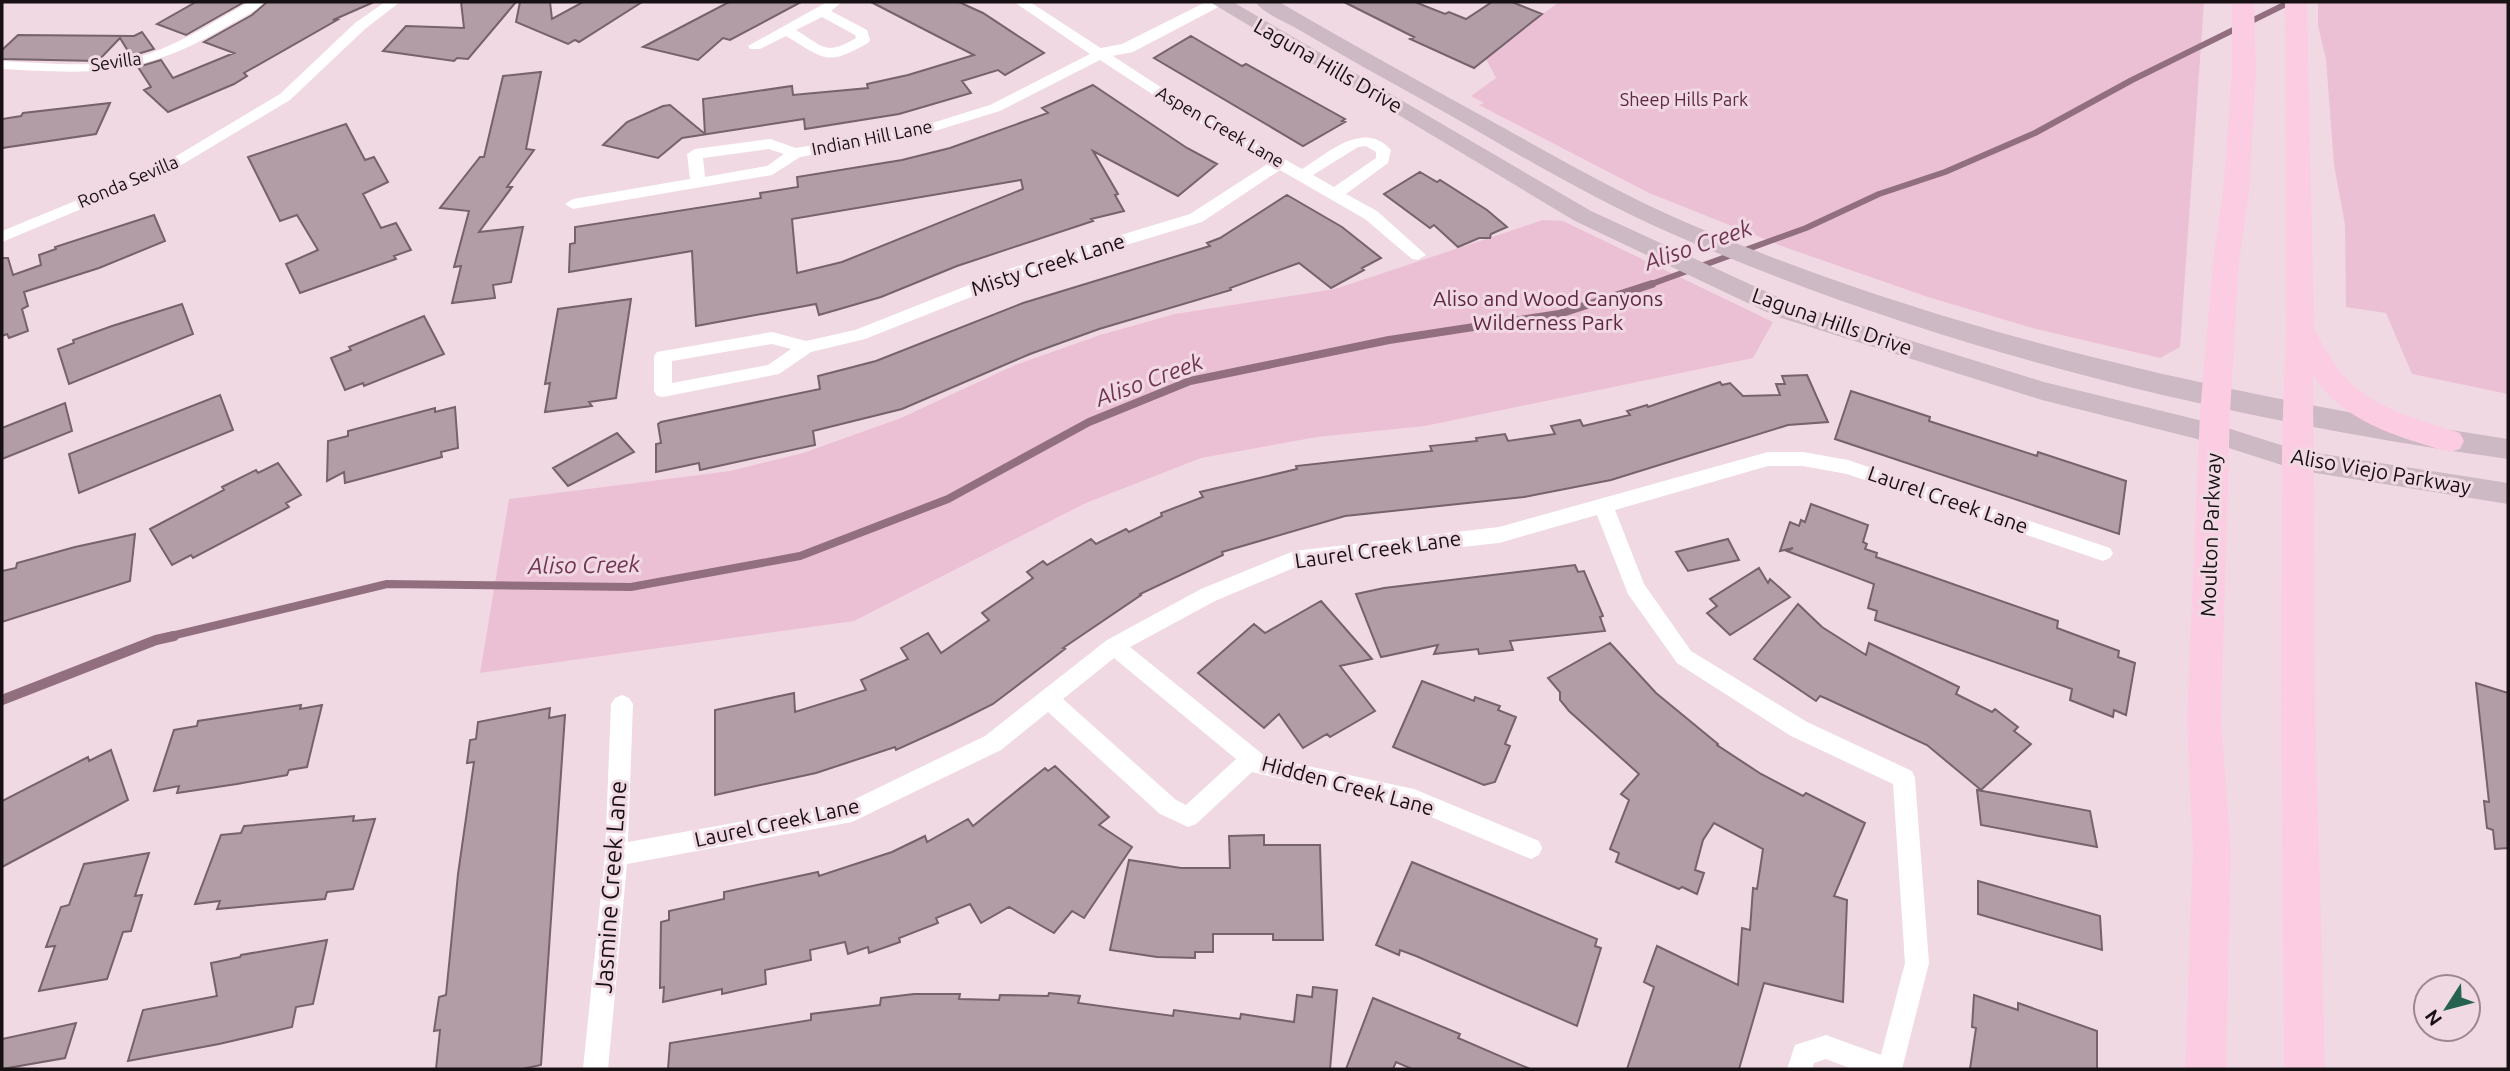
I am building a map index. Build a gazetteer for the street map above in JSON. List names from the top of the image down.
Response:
{
  "streets": {
    "main road": ["Laguna Hills Drive", "Aliso Viejo Parkway", "Moulton Parkway"],
    "street": [
      "Sevilla",
      "Aspen Creek Lane",
      "Indian Hill Lane",
      "Ronda Sevilla",
      "Misty Creek Lane",
      "Laurel Creek Lane",
      "Hidden Creek Lane",
      "Jasmine Creek Lane"
    ]
  },
  "crossings": [
    ["Laguna Hills Drive", "Indian Hill Lane"],
    ["Laguna Hills Drive", "Aliso Viejo Parkway"],
    ["Laguna Hills Drive", "Moulton Parkway"],
    ["Aspen Creek Lane", "Indian Hill Lane"],
    ["Aspen Creek Lane", "Misty Creek Lane"],
    ["Aliso Viejo Parkway", "Moulton Parkway"],
    ["Laurel Creek Lane", "Hidden Creek Lane"],
    ["Laurel Creek Lane", "Jasmine Creek Lane"]
  ],
  "water": ["Aliso Creek"],
  "parks": ["Sheep Hills Park", "Aliso and Wood Canyons Wilderness Park"],
  "north": "bottom left"
}
